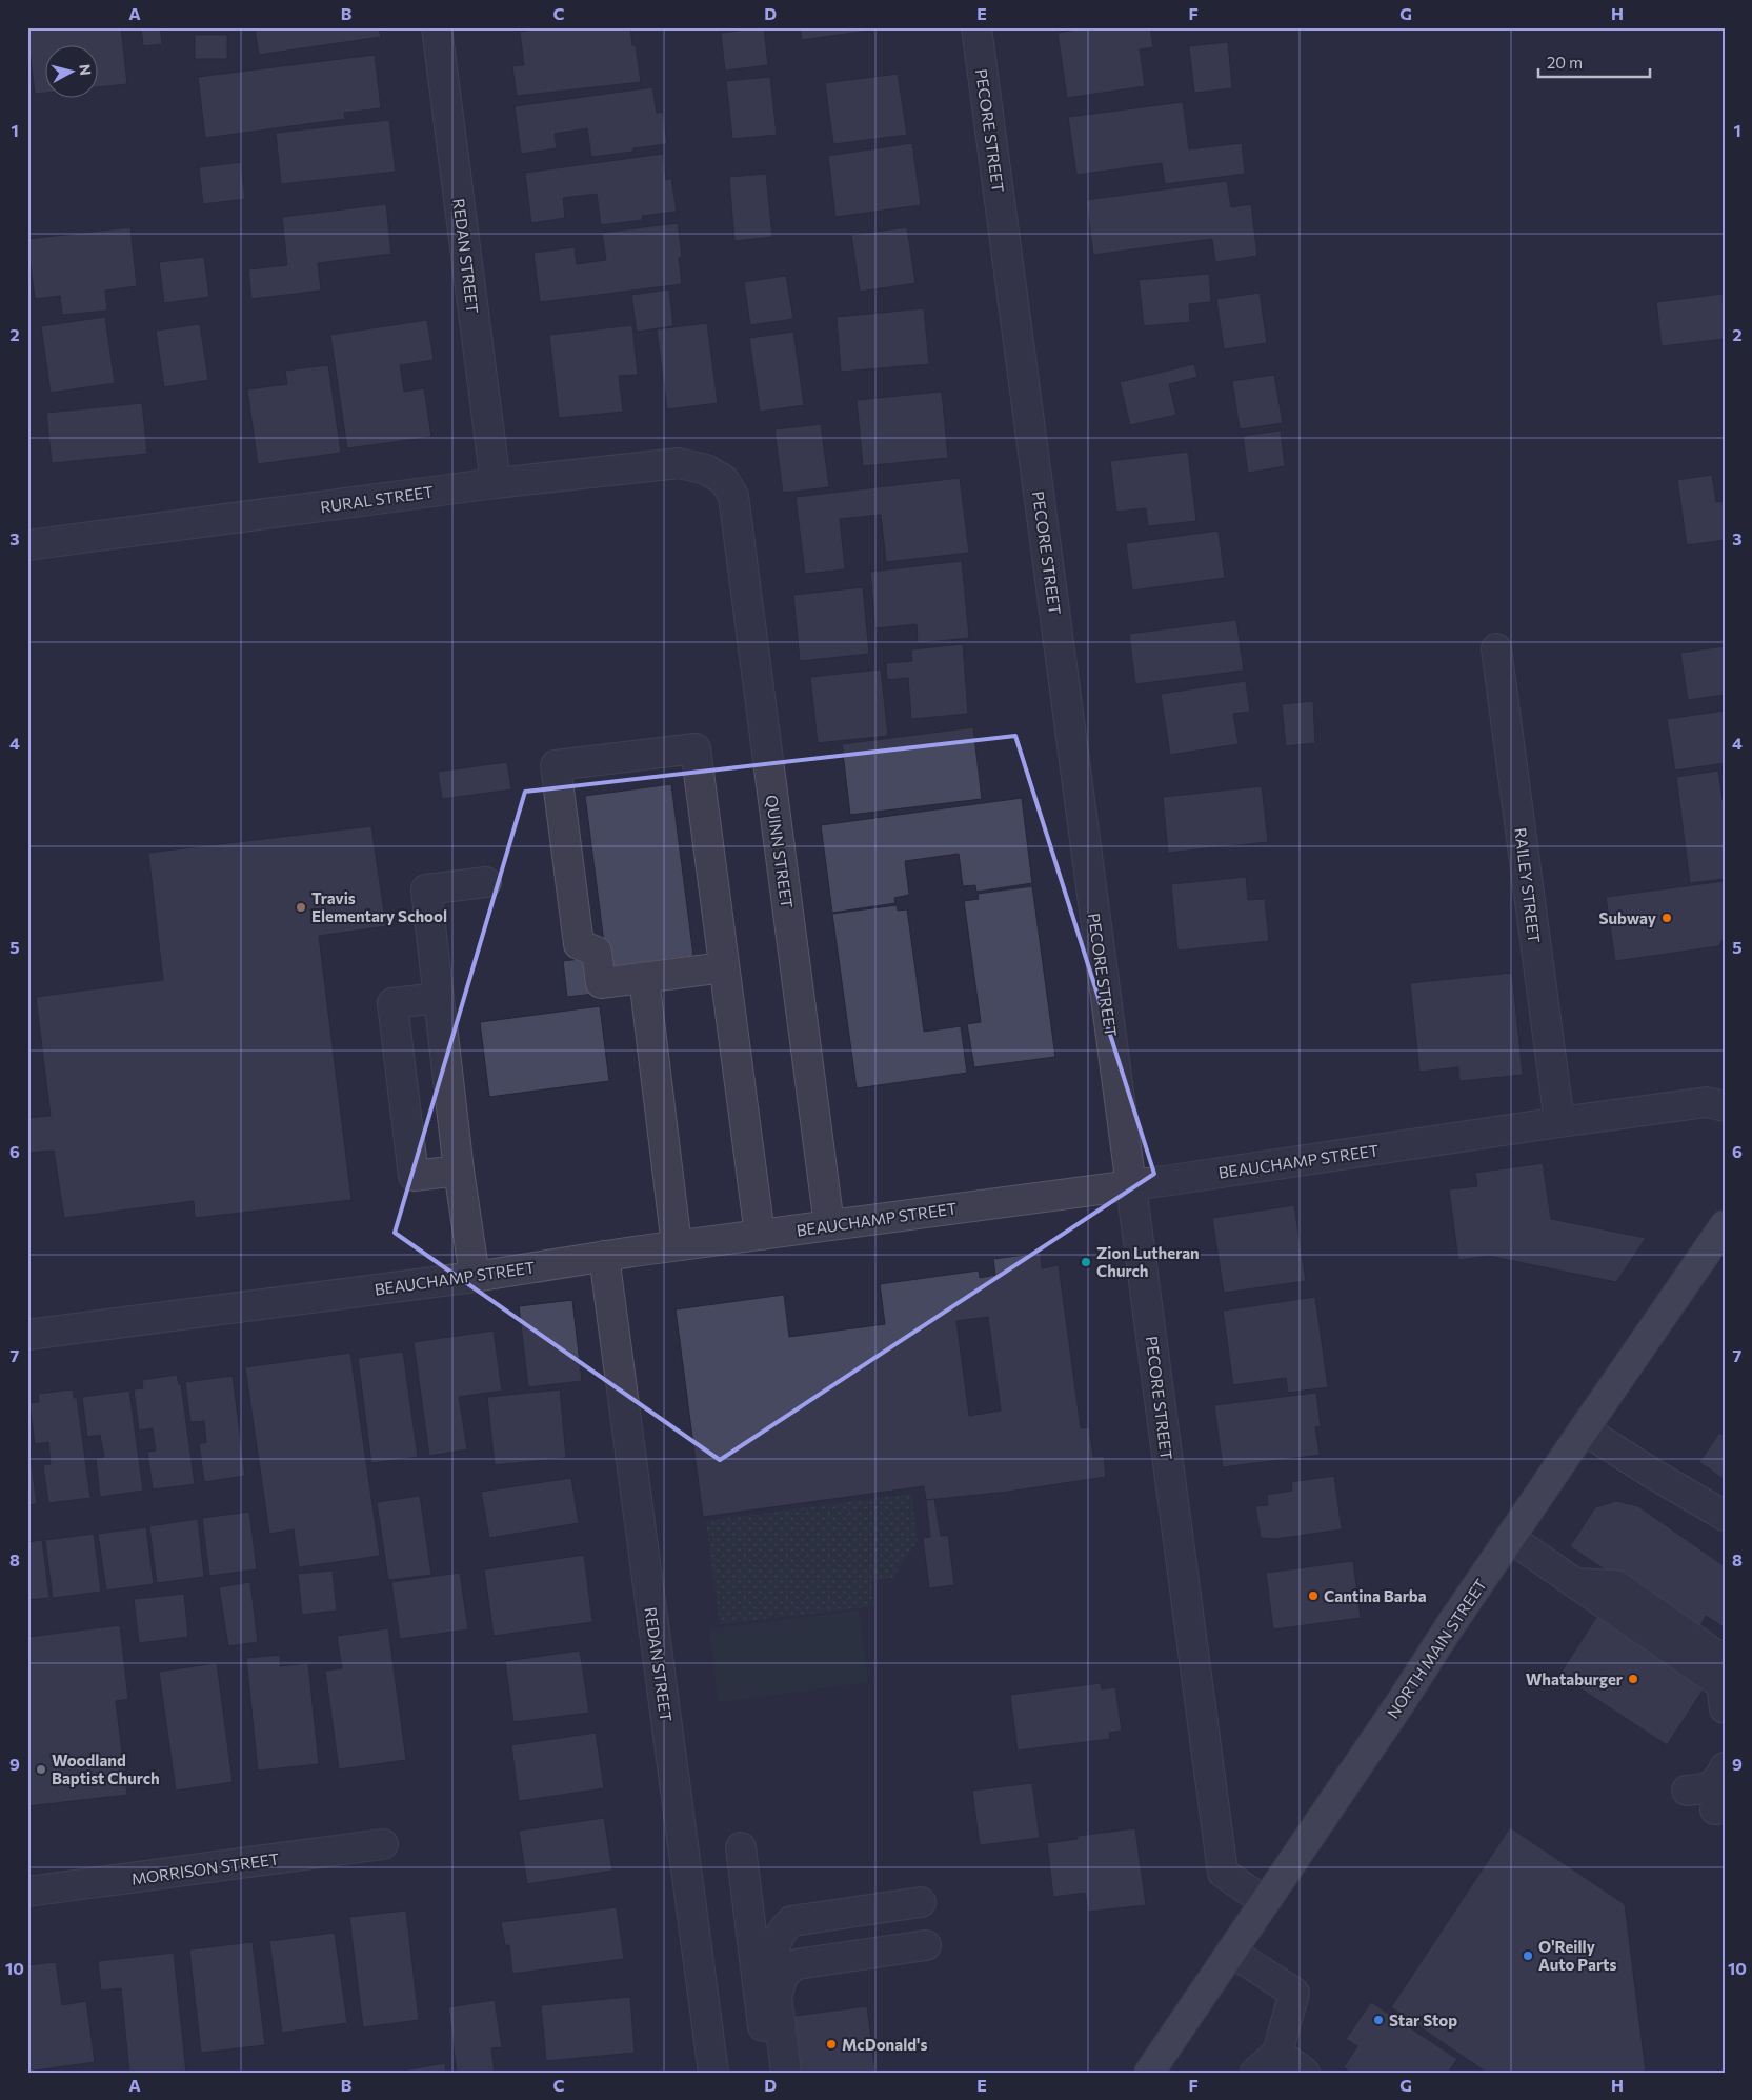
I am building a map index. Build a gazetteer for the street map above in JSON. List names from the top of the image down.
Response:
{
  "streets": {
    "main road": ["NORTH MAIN STREET"],
    "street": [
      "PECORE STREET",
      "REDAN STREET",
      "RURAL STREET",
      "QUINN STREET",
      "RAILEY STREET",
      "BEAUCHAMP STREET",
      "MORRISON STREET"
    ]
  },
  "crossings": [
    ["PECORE STREET", "BEAUCHAMP STREET"],
    ["PECORE STREET", "NORTH MAIN STREET"],
    ["REDAN STREET", "RURAL STREET"],
    ["REDAN STREET", "BEAUCHAMP STREET"],
    ["RURAL STREET", "QUINN STREET"],
    ["QUINN STREET", "BEAUCHAMP STREET"],
    ["RAILEY STREET", "BEAUCHAMP STREET"]
  ],
  "places": [
    "Travis Elementary School",
    "Subway",
    "Zion Lutheran Church",
    "Cantina Barba",
    "Whataburger",
    "Woodland Baptist Church",
    "O'Reilly Auto Parts",
    "Star Stop",
    "McDonald's"
  ],
  "scale_bar": "20 m",
  "north": "right",
  "grid": {
    "columns": [
      "A",
      "B",
      "C",
      "D",
      "E",
      "F",
      "G",
      "H"
    ],
    "rows": [
      "1",
      "2",
      "3",
      "4",
      "5",
      "6",
      "7",
      "8",
      "9",
      "10"
    ]
  }
}
